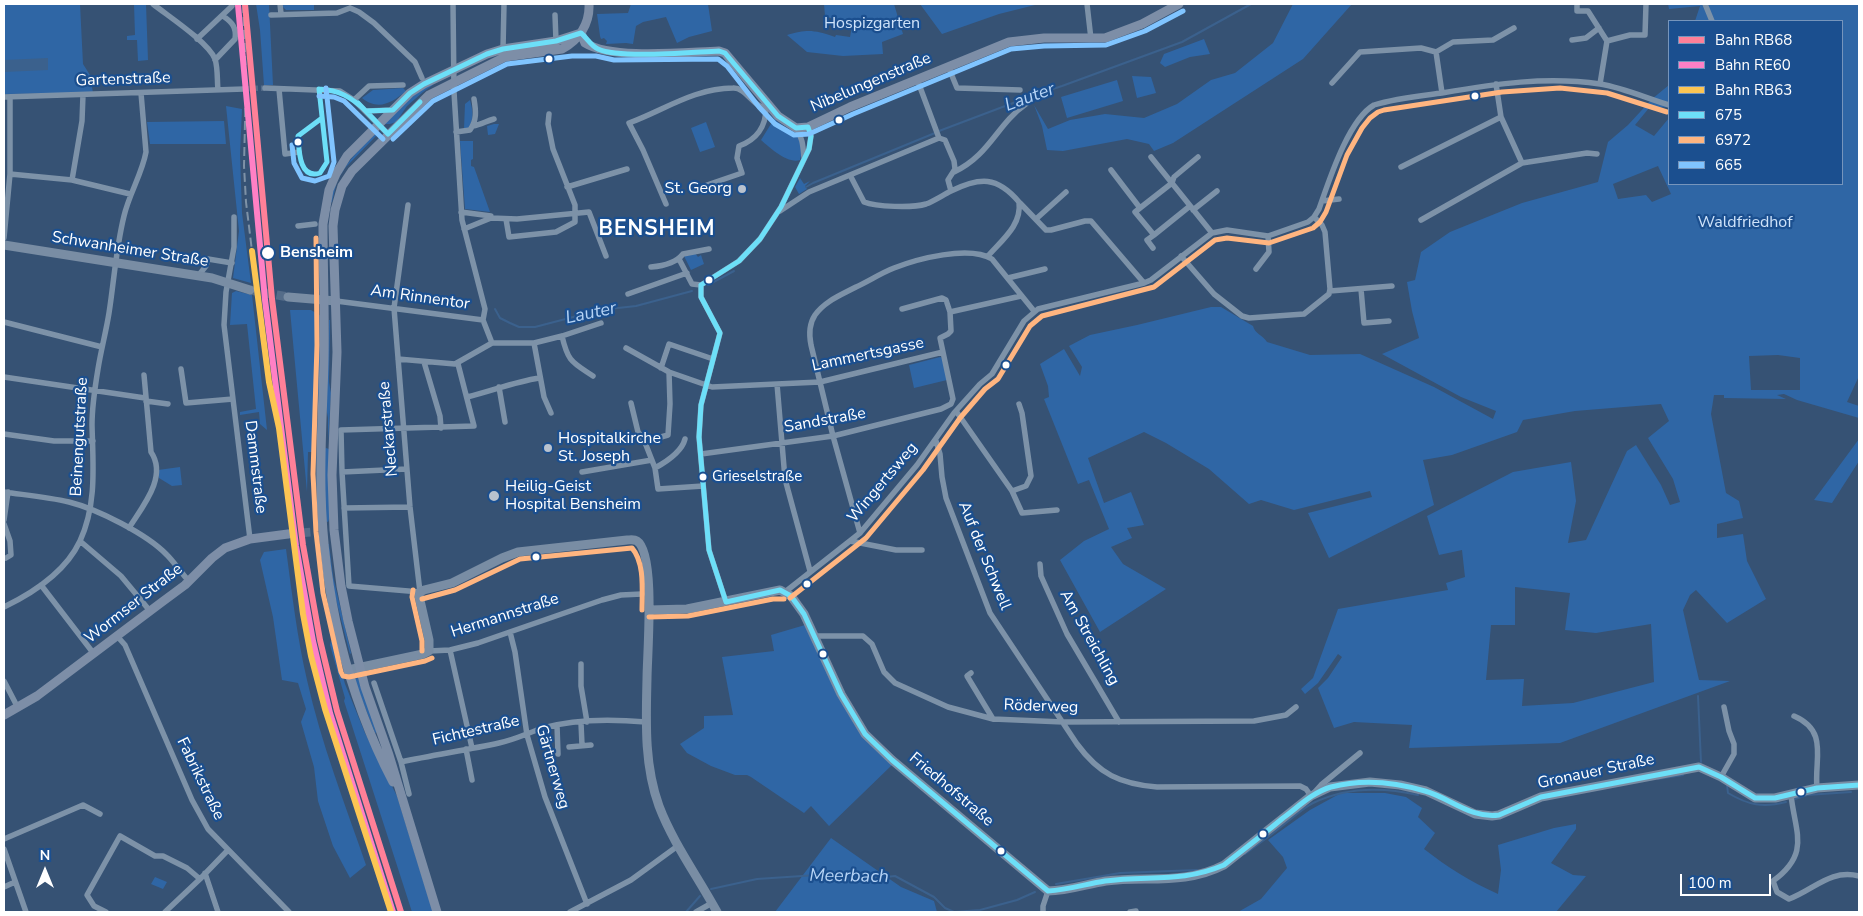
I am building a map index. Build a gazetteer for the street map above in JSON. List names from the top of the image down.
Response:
{
  "streets": {
    "main road": ["Nibelungenstraße", "Wormser Straße"],
    "street": [
      "Gartenstraße",
      "Schwanheimer Straße",
      "Am Rinnentor",
      "Lammertsgasse",
      "Sandstraße",
      "Neckarstraße",
      "Beinengutstraße",
      "Dammstraße",
      "Wingertsweg",
      "Auf der Schwell",
      "Hermannstraße",
      "Am Streichling",
      "Röderweg",
      "Fichtestraße",
      "Gärtnerweg",
      "Gronauer Straße",
      "Fabrikstraße",
      "Friedhofstraße"
    ]
  },
  "crossings": [
    ["Gartenstraße", "Beinengutstraße"],
    ["Schwanheimer Straße", "Beinengutstraße"],
    ["Schwanheimer Straße", "Dammstraße"],
    ["Am Rinnentor", "Neckarstraße"],
    ["Lammertsgasse", "Sandstraße"],
    ["Neckarstraße", "Hermannstraße"],
    ["Dammstraße", "Wormser Straße"],
    ["Wingertsweg", "Auf der Schwell"],
    ["Wingertsweg", "Friedhofstraße"],
    ["Auf der Schwell", "Röderweg"],
    ["Auf der Schwell", "Gronauer Straße"],
    ["Wormser Straße", "Fabrikstraße"],
    ["Hermannstraße", "Gärtnerweg"],
    ["Am Streichling", "Röderweg"],
    ["Röderweg", "Friedhofstraße"],
    ["Fichtestraße", "Gärtnerweg"]
  ],
  "districts": ["BENSHEIM"],
  "water": ["Lauter", "Meerbach"],
  "parks": ["Hospizgarten", "Waldfriedhof"],
  "places": [
    "St. Georg",
    "Bensheim",
    "Hospitalkirche St. Joseph",
    "Grieselstraße",
    "Heilig-Geist Hospital Bensheim"
  ],
  "lines": [
    "rail line RB68",
    "rail line RE60",
    "transit line 665",
    "transit line 675",
    "transit line 6972",
    "rail line RB63"
  ],
  "legend": [
    "Bahn RB68",
    "Bahn RE60",
    "Bahn RB63",
    "675",
    "6972",
    "665"
  ],
  "scale_bar": "100 m",
  "north": "top"
}
